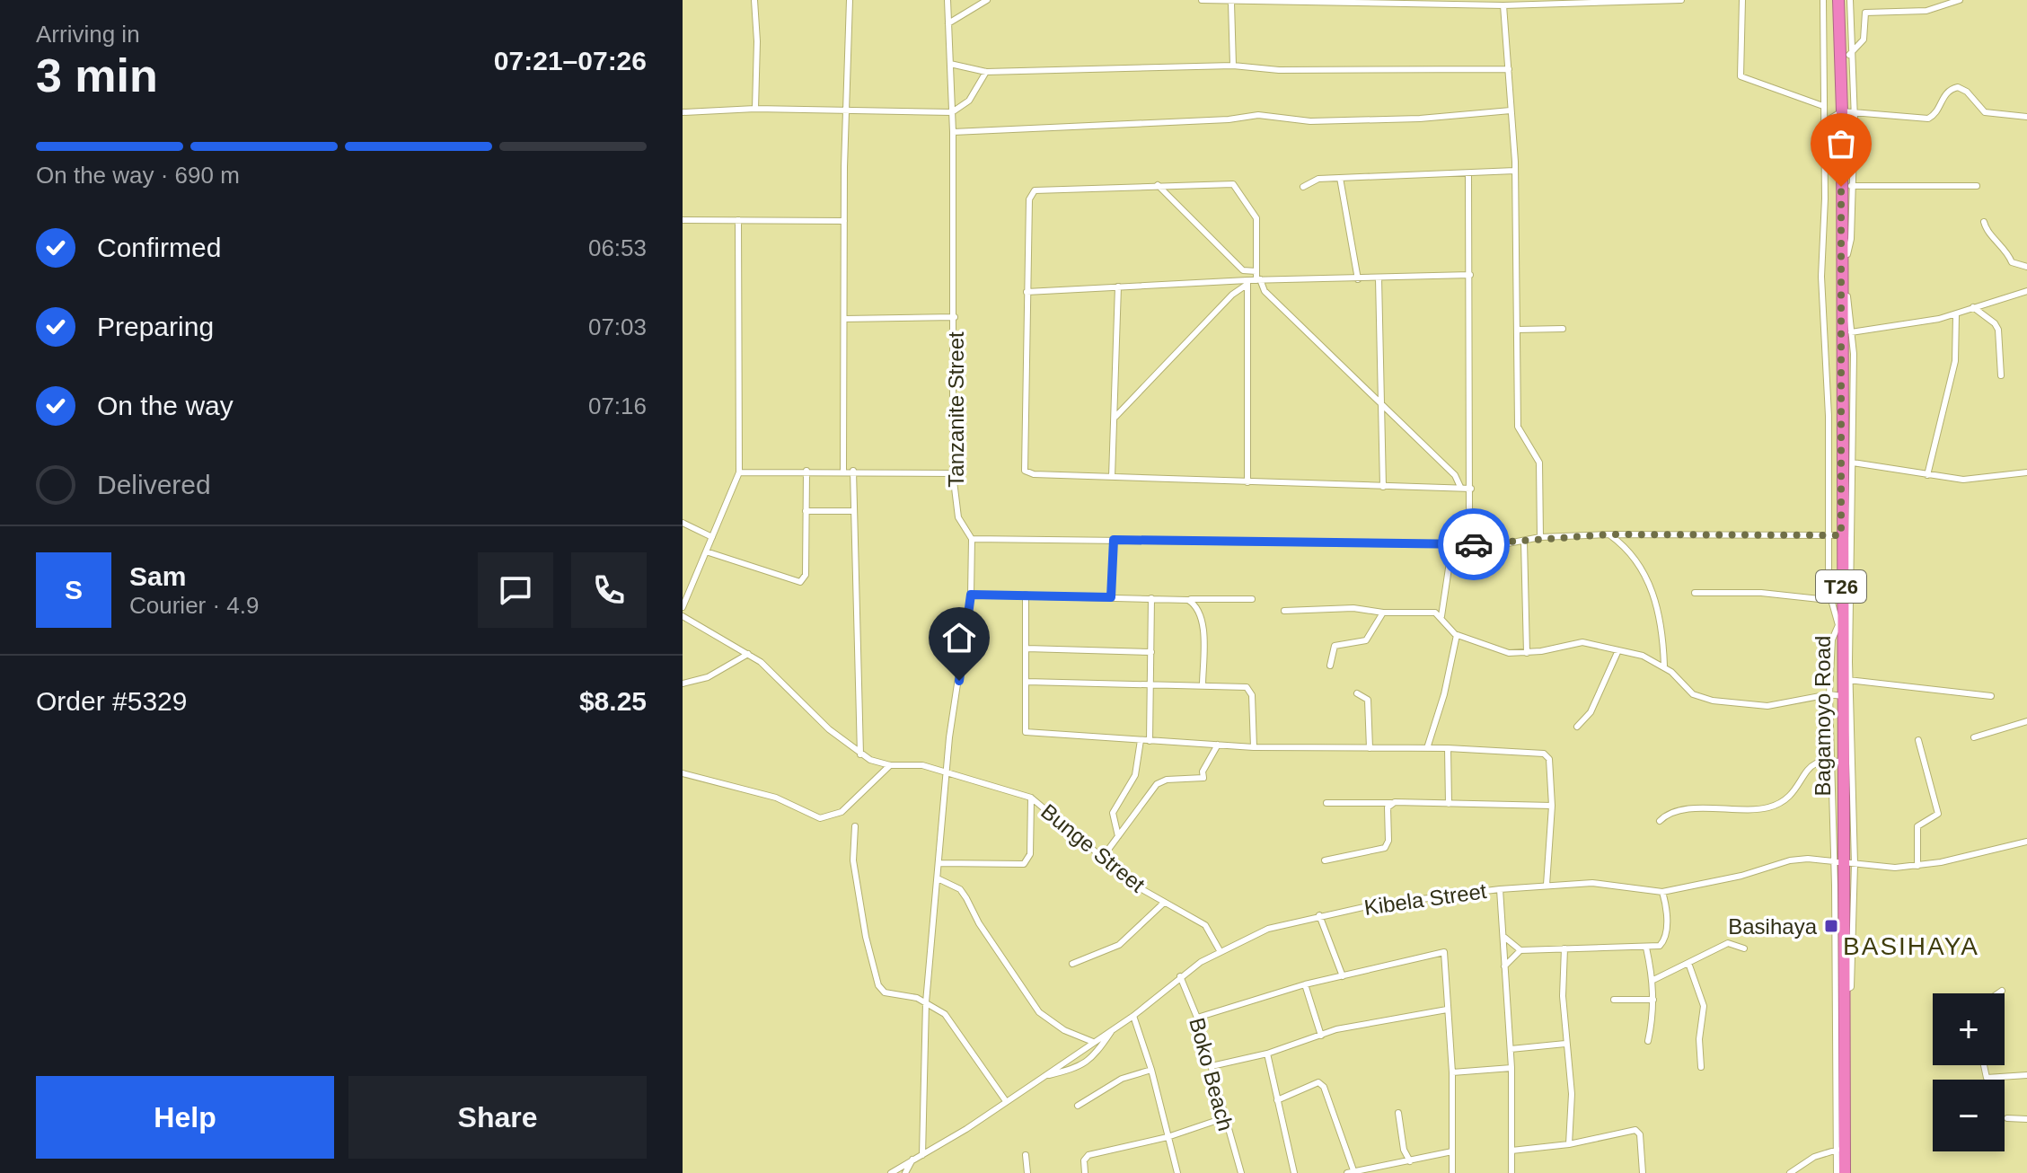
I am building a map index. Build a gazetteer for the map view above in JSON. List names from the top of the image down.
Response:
{
  "streets": {
    "highway": ["T26", "Bagamoyo Road"],
    "street": [
      "Tanzanite Street",
      "Bunge Street",
      "Kibela Street",
      "Boko Beach"
    ]
  },
  "crossings": [
    ["Tanzanite Street", "Bunge Street"],
    ["Tanzanite Street", "Kibela Street"],
    ["Bagamoyo Road", "Kibela Street"],
    ["Bunge Street", "Kibela Street"],
    ["Kibela Street", "Boko Beach"]
  ],
  "districts": ["BASIHAYA"],
  "places": {
    "transit": ["Basihaya"]
  },
  "page": {
    "heading": ["3 min", "Arriving in", "07:21–07:26"],
    "panel": [
      "Sam",
      "Courier · 4.9",
      "Order #5329",
      "$8.25"
    ],
    "bar": "On the way · 690 m",
    "list": [
      ["Confirmed", "06:53"],
      ["Preparing", "07:03"],
      ["On the way", "07:16"],
      "Delivered"
    ],
    "round": "S",
    "map_buttons": ["+", "−"],
    "buttons": ["Help", "Share"]
  }
}
